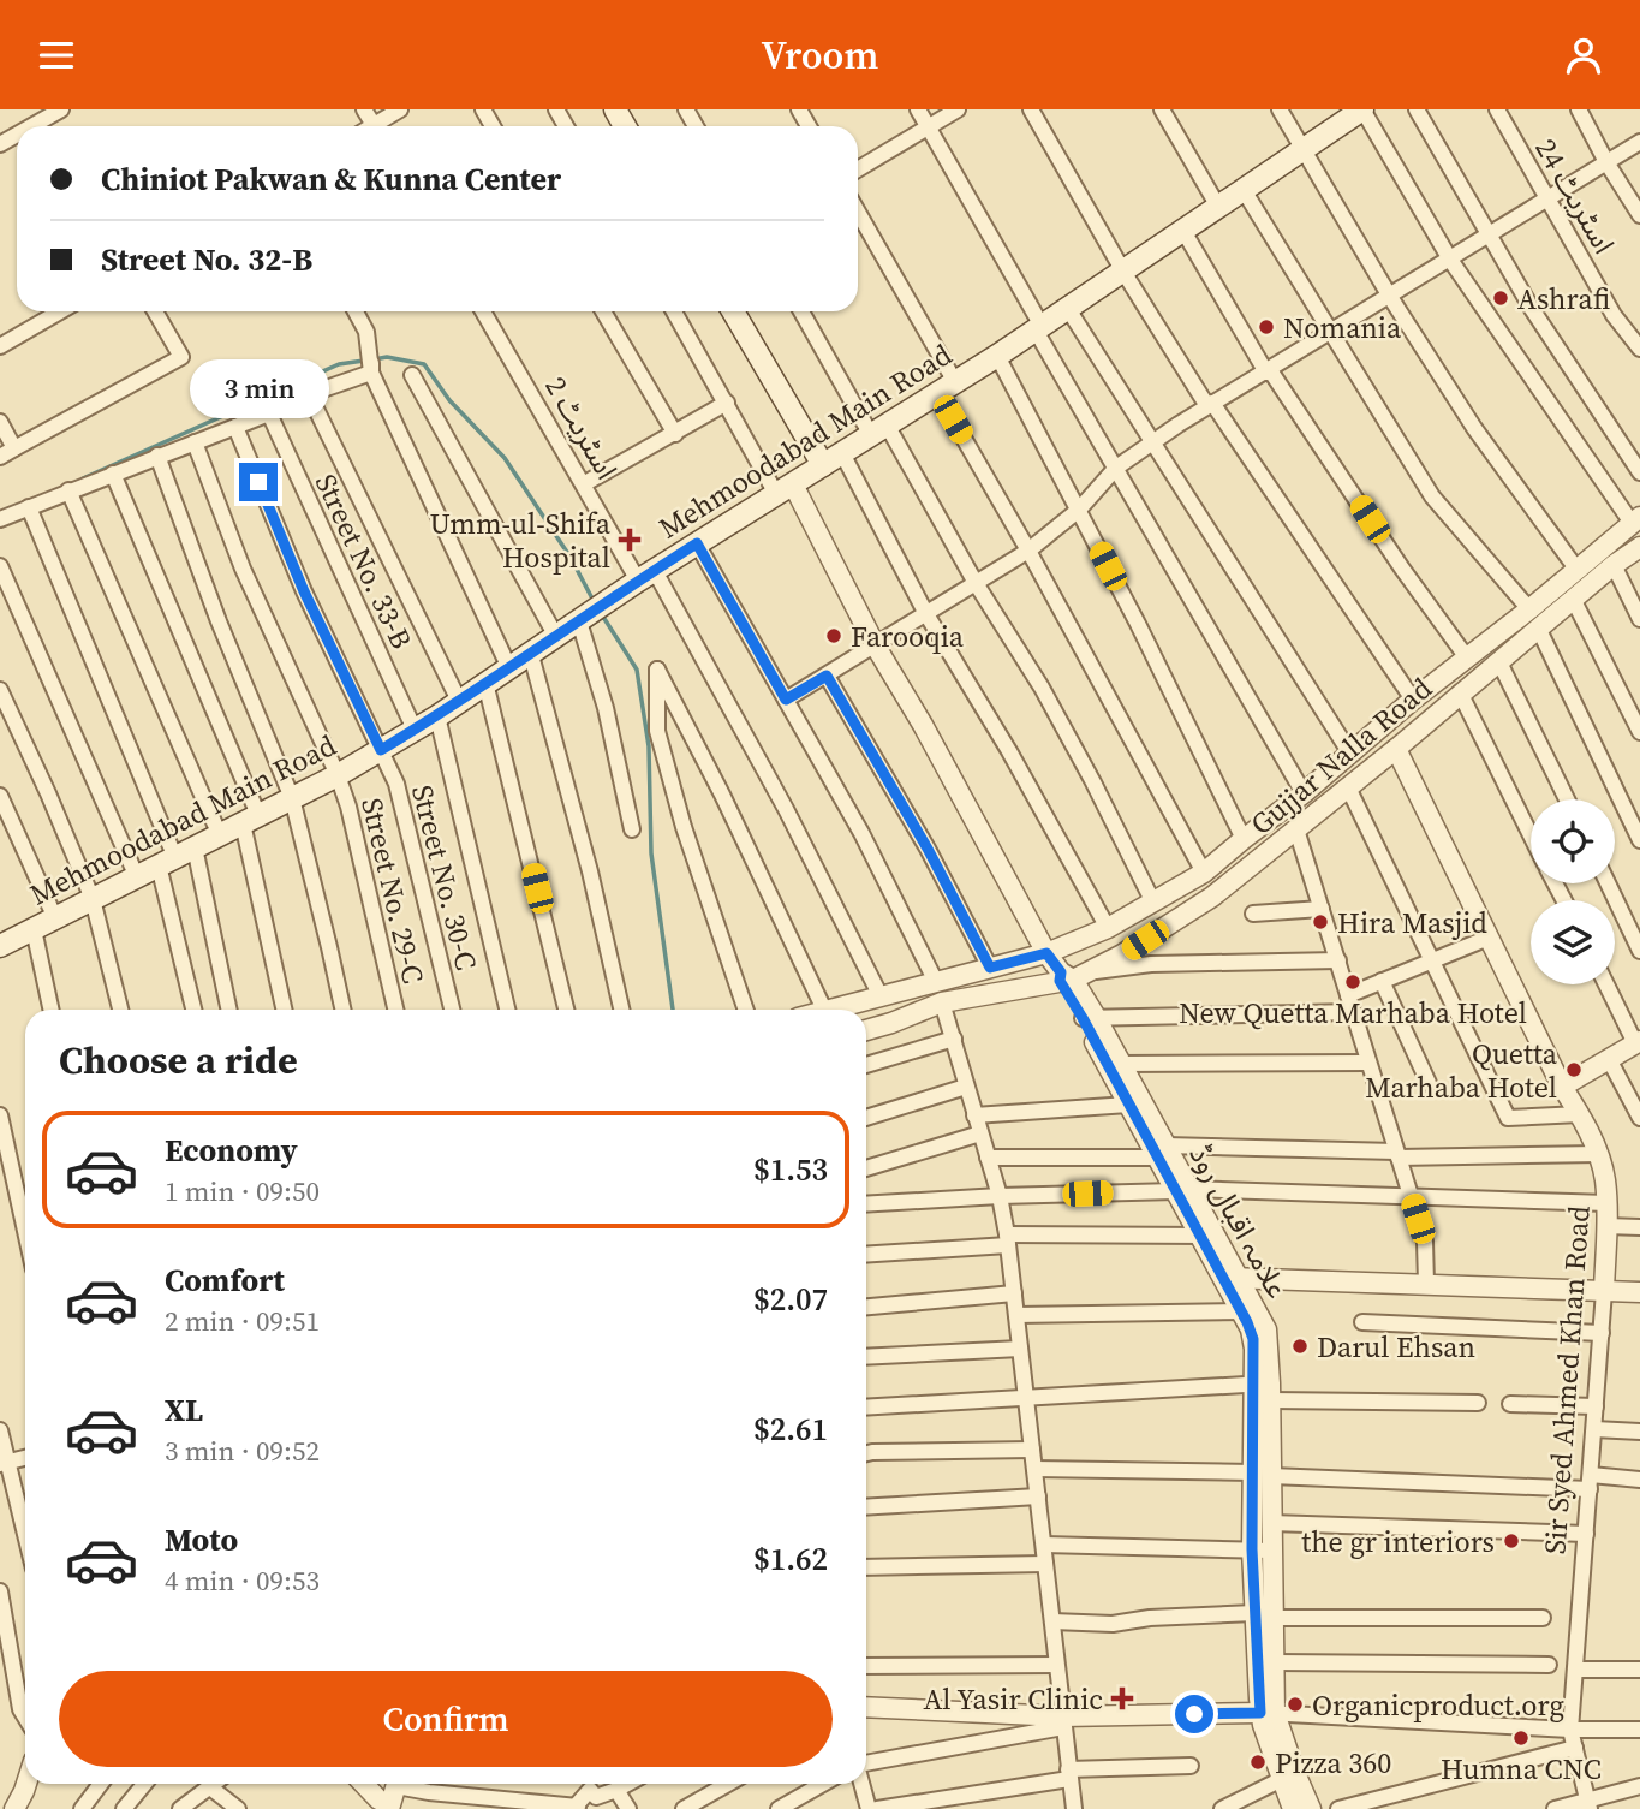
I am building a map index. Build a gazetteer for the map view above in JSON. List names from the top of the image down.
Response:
{
  "streets": {
    "main road": ["Mehmoodabad Main Road"],
    "street": [
      "اسٹریٹ 24",
      "اسٹریٹ 2",
      "Street No. 33-B",
      "Gujjar Nalla Road",
      "Street No. 30-C",
      "Street No. 29-C",
      "علامہ اقبال روڈ",
      "Sir Syed Ahmed Khan Road"
    ]
  },
  "crossings": [
    ["اسٹریٹ 2", "Mehmoodabad Main Road"],
    ["Mehmoodabad Main Road", "Street No. 33-B"],
    ["Mehmoodabad Main Road", "Street No. 30-C"],
    ["Mehmoodabad Main Road", "Street No. 29-C"],
    ["Mehmoodabad Main Road", "علامہ اقبال روڈ"],
    ["Gujjar Nalla Road", "علامہ اقبال روڈ"],
    ["Gujjar Nalla Road", "Sir Syed Ahmed Khan Road"]
  ],
  "places": {
    "other": [
      "Ashrafi",
      "Nomania",
      "Farooqia",
      "Hira Masjid",
      "New Quetta Marhaba Hotel",
      "Quetta Marhaba Hotel",
      "Darul Ehsan",
      "the gr interiors",
      "Organicproduct.org",
      "Humna CNC",
      "Pizza 360"
    ],
    "health": ["Umm-ul-Shifa Hospital", "Al Yasir Clinic"]
  },
  "page": {
    "header": "Vroom",
    "banner": ["Chiniot Pakwan & Kunna Center", "Street No. 32-B"],
    "bubble": "3 min",
    "heading": "Choose a ride",
    "list": [
      {
        "name": "Economy",
        "note": "1 min · 09:50",
        "value": "$1.53"
      },
      {
        "name": "Comfort",
        "note": "2 min · 09:51",
        "value": "$2.07"
      },
      {
        "name": "XL",
        "note": "3 min · 09:52",
        "value": "$2.61"
      },
      {
        "name": "Moto",
        "note": "4 min · 09:53",
        "value": "$1.62"
      }
    ],
    "buttons": "Confirm"
  }
}
